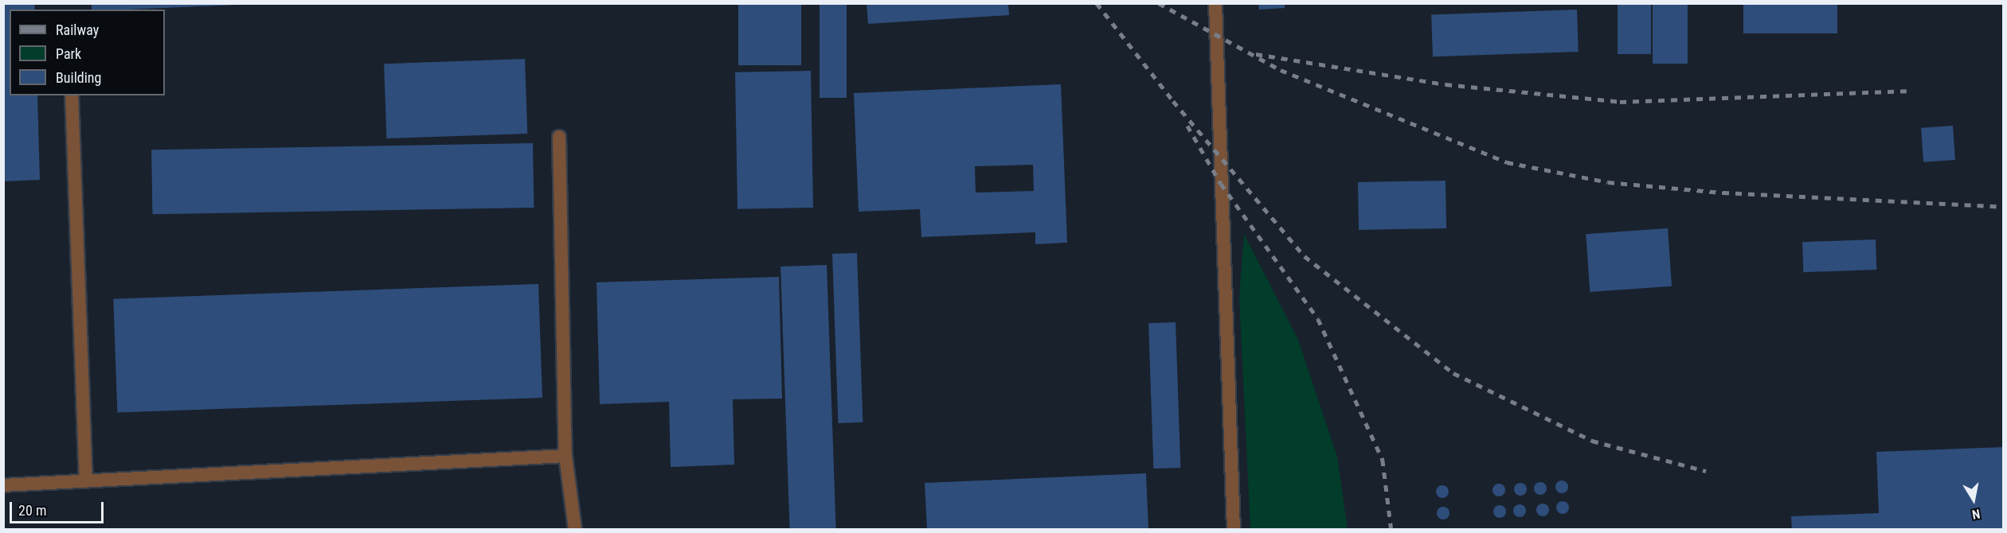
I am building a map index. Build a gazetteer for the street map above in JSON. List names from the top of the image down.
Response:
{
  "legend": ["Railway", "Park", "Building"],
  "scale_bar": "20 m",
  "north": "bottom"
}
